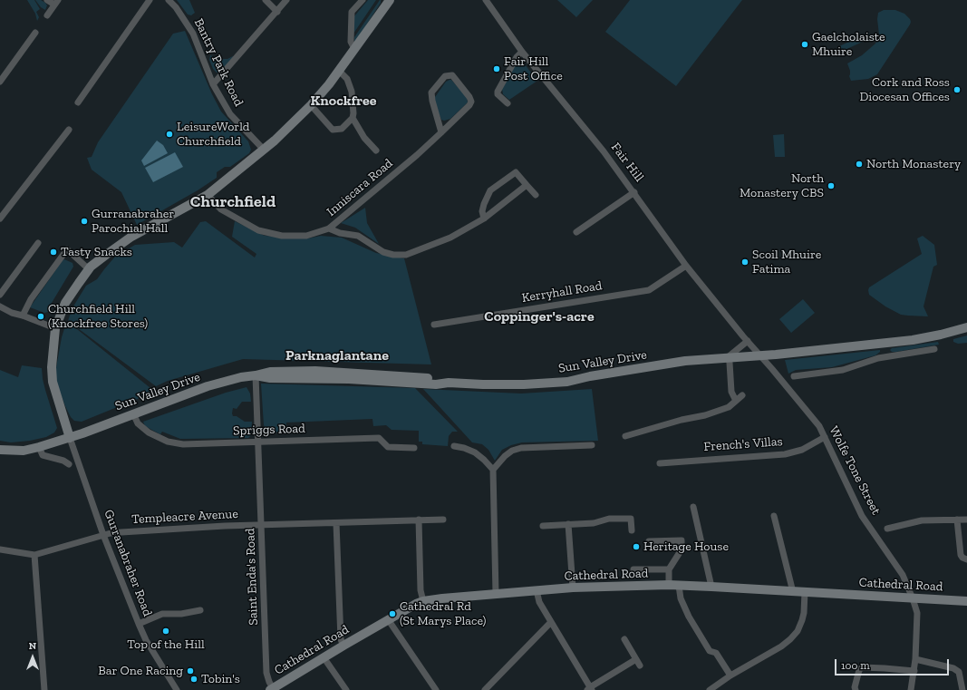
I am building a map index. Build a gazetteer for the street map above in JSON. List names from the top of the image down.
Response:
{
  "streets": {
    "street": [
      "Bantry Park Road",
      "Fair Hill",
      "Inniscara Road",
      "Kerryhall Road",
      "Sun Valley Drive",
      "Spriggs Road",
      "French's Villas",
      "Wolfe Tone Street",
      "Templeacre Avenue",
      "Gurranabraher Road",
      "Cathedral Road",
      "Saint Enda's Road"
    ]
  },
  "crossings": [
    ["Fair Hill", "Kerryhall Road"],
    ["Fair Hill", "Sun Valley Drive"],
    ["Fair Hill", "Wolfe Tone Street"],
    ["Sun Valley Drive", "Spriggs Road"],
    ["Sun Valley Drive", "Wolfe Tone Street"],
    ["Sun Valley Drive", "Gurranabraher Road"],
    ["Sun Valley Drive", "Saint Enda's Road"],
    ["Spriggs Road", "Saint Enda's Road"],
    ["French's Villas", "Wolfe Tone Street"],
    ["Wolfe Tone Street", "Cathedral Road"],
    ["Templeacre Avenue", "Gurranabraher Road"],
    ["Templeacre Avenue", "Saint Enda's Road"],
    ["Cathedral Road", "Saint Enda's Road"]
  ],
  "districts": [
    "Knockfree",
    "Churchfield",
    "Coppinger's-acre",
    "Parknaglantane"
  ],
  "places": [
    "Gaelcholaiste Mhuire",
    "Fair Hill Post Office",
    "Cork and Ross Diocesan Offices",
    "LeisureWorld Churchfield",
    "North Monastery",
    "North Monastery CBS",
    "Gurranabraher Parochial Hall",
    "Tasty Snacks",
    "Scoil Mhuire Fatima",
    "Churchfield Hill (Knockfree Stores)",
    "Heritage House",
    "Cathedral Rd (St Marys Place)",
    "Top of the Hill",
    "Bar One Racing",
    "Tobin's"
  ],
  "scale_bar": "100 m",
  "north": "top"
}
